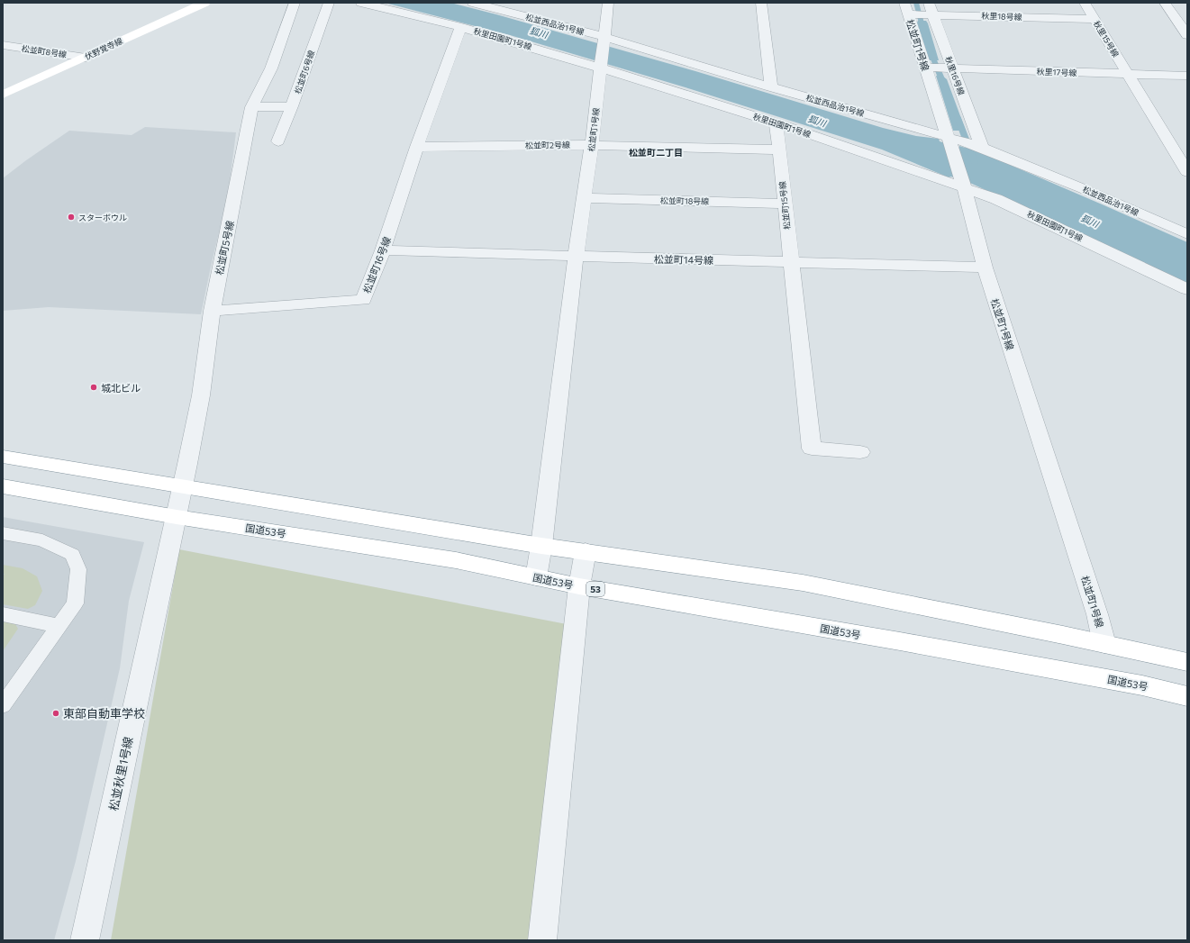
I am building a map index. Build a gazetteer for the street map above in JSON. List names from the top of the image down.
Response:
{
  "streets": {
    "main road": ["伏野覚寺線", "国道53号", "53"],
    "street": [
      "秋里18号線",
      "松並西品治1号線",
      "秋里田園町1号線",
      "秋里15号線",
      "松並町1号線",
      "松並町8号線",
      "松並町6号線",
      "秋里17号線",
      "秋里16号線",
      "松並町2号線",
      "松並町18号線",
      "松並町15号線",
      "松並町5号線",
      "松並町14号線",
      "松並町16号線",
      "松並秋里1号線"
    ]
  },
  "crossings": [
    ["秋里18号線", "秋里15号線"],
    ["秋里18号線", "松並町1号線"],
    ["秋里18号線", "秋里16号線"],
    ["松並西品治1号線", "松並町1号線"],
    ["松並西品治1号線", "秋里16号線"],
    ["秋里田園町1号線", "松並町1号線"],
    ["秋里15号線", "秋里17号線"],
    ["松並町1号線", "秋里17号線"],
    ["松並町1号線", "秋里16号線"],
    ["松並町1号線", "松並町2号線"],
    ["松並町1号線", "松並町18号線"],
    ["松並町1号線", "松並町14号線"],
    ["松並町1号線", "国道53号"],
    ["伏野覚寺線", "松並町8号線"],
    ["秋里17号線", "秋里16号線"],
    ["松並町2号線", "松並町15号線"],
    ["松並町2号線", "松並町16号線"],
    ["松並町18号線", "松並町15号線"],
    ["松並町15号線", "松並町14号線"],
    ["松並町5号線", "松並町16号線"],
    ["松並町5号線", "国道53号"],
    ["松並町5号線", "松並秋里1号線"],
    ["松並町14号線", "松並町16号線"],
    ["国道53号", "松並秋里1号線"]
  ],
  "districts": ["松並町二丁目"],
  "water": ["狐川"],
  "places": ["スターボウル", "城北ビル", "東部自動車学校"]
}
